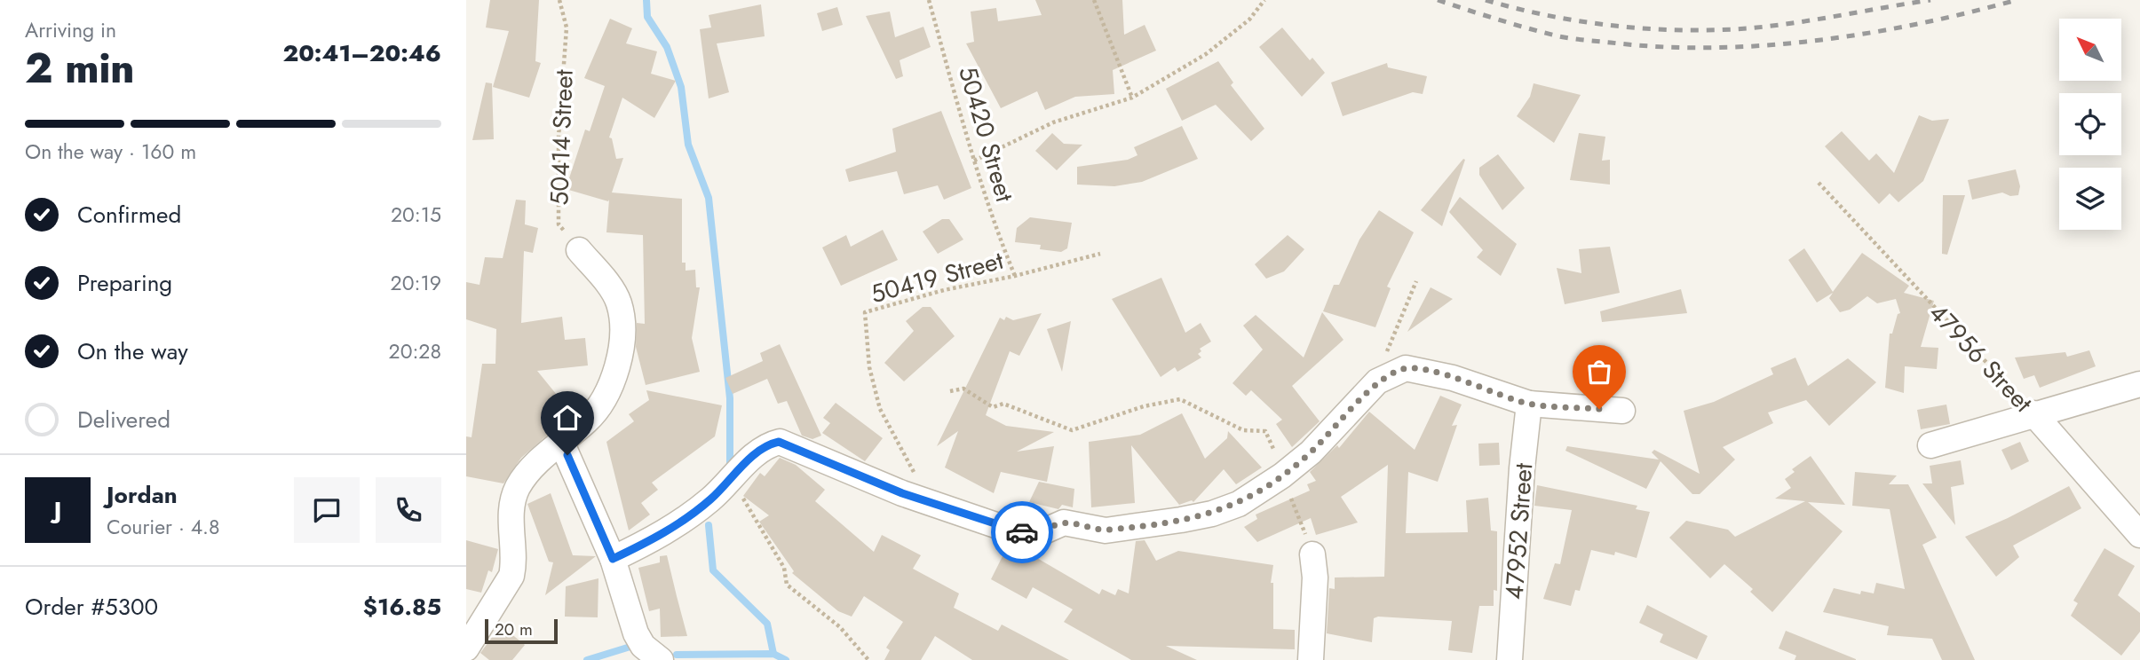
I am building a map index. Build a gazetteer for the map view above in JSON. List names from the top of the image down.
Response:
{
  "streets": {
    "street": ["47956 Street", "47952 Street"],
    "path": ["50420 Street", "50414 Street", "50419 Street"]
  },
  "crossings": [
    ["50420 Street", "50419 Street"]
  ],
  "scale_bar": "20 m",
  "north": "top left",
  "page": {
    "heading": ["2 min", "Arriving in", "20:41–20:46"],
    "panel": [
      "Jordan",
      "Courier · 4.8",
      "Order #5300",
      "$16.85"
    ],
    "bar": "On the way · 160 m",
    "list": [
      ["Confirmed", "20:15"],
      ["Preparing", "20:19"],
      ["On the way", "20:28"],
      "Delivered"
    ],
    "round": "J",
    "scale": "20 m"
  }
}
